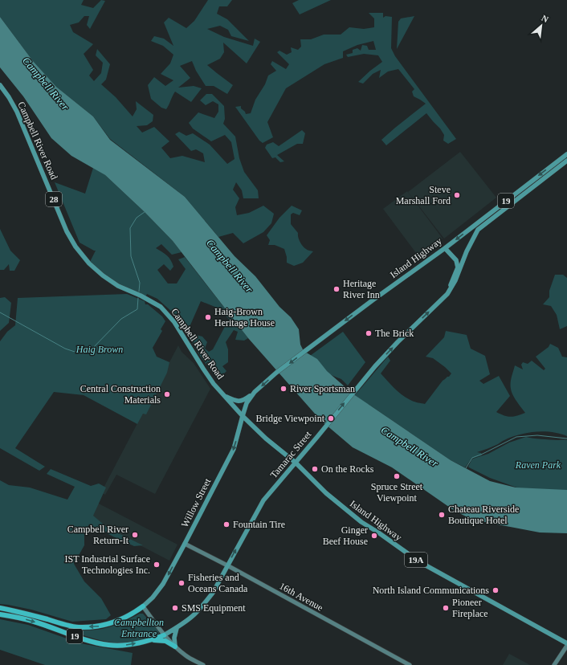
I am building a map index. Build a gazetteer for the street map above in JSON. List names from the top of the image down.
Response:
{
  "streets": {
    "highway": ["19"],
    "main road": [
      "Campbell River Road",
      "28",
      "Island Highway",
      "Tamarac Street",
      "Willow Street",
      "19A"
    ],
    "street": ["16th Avenue"]
  },
  "crossings": [
    ["Campbell River Road", "Island Highway"],
    ["Campbell River Road", "Willow Street"],
    ["19", "Tamarac Street"],
    ["19", "Willow Street"],
    ["Island Highway", "Tamarac Street"],
    ["Island Highway", "Willow Street"],
    ["Tamarac Street", "16th Avenue"],
    ["Willow Street", "16th Avenue"]
  ],
  "one_way": ["Tamarac Street", "Willow Street"],
  "water": ["Campbell River"],
  "parks": ["Haig Brown", "Raven Park", "Campbellton Entrance"],
  "places": [
    "Steve Marshall Ford",
    "Heritage River Inn",
    "Haig-Brown Heritage House",
    "The Brick",
    "River Sportsman",
    "Central Construction Materials",
    "Bridge Viewpoint",
    "On the Rocks",
    "Spruce Street Viewpoint",
    "Chateau Riverside Boutique Hotel",
    "Fountain Tire",
    "Campbell River Return-It",
    "Ginger Beef House",
    "IST Industrial Surface Technologies Inc.",
    "Fisheries and Oceans Canada",
    "North Island Communications",
    "SMS Equipment",
    "Pioneer Fireplace"
  ],
  "north": "top right"
}
